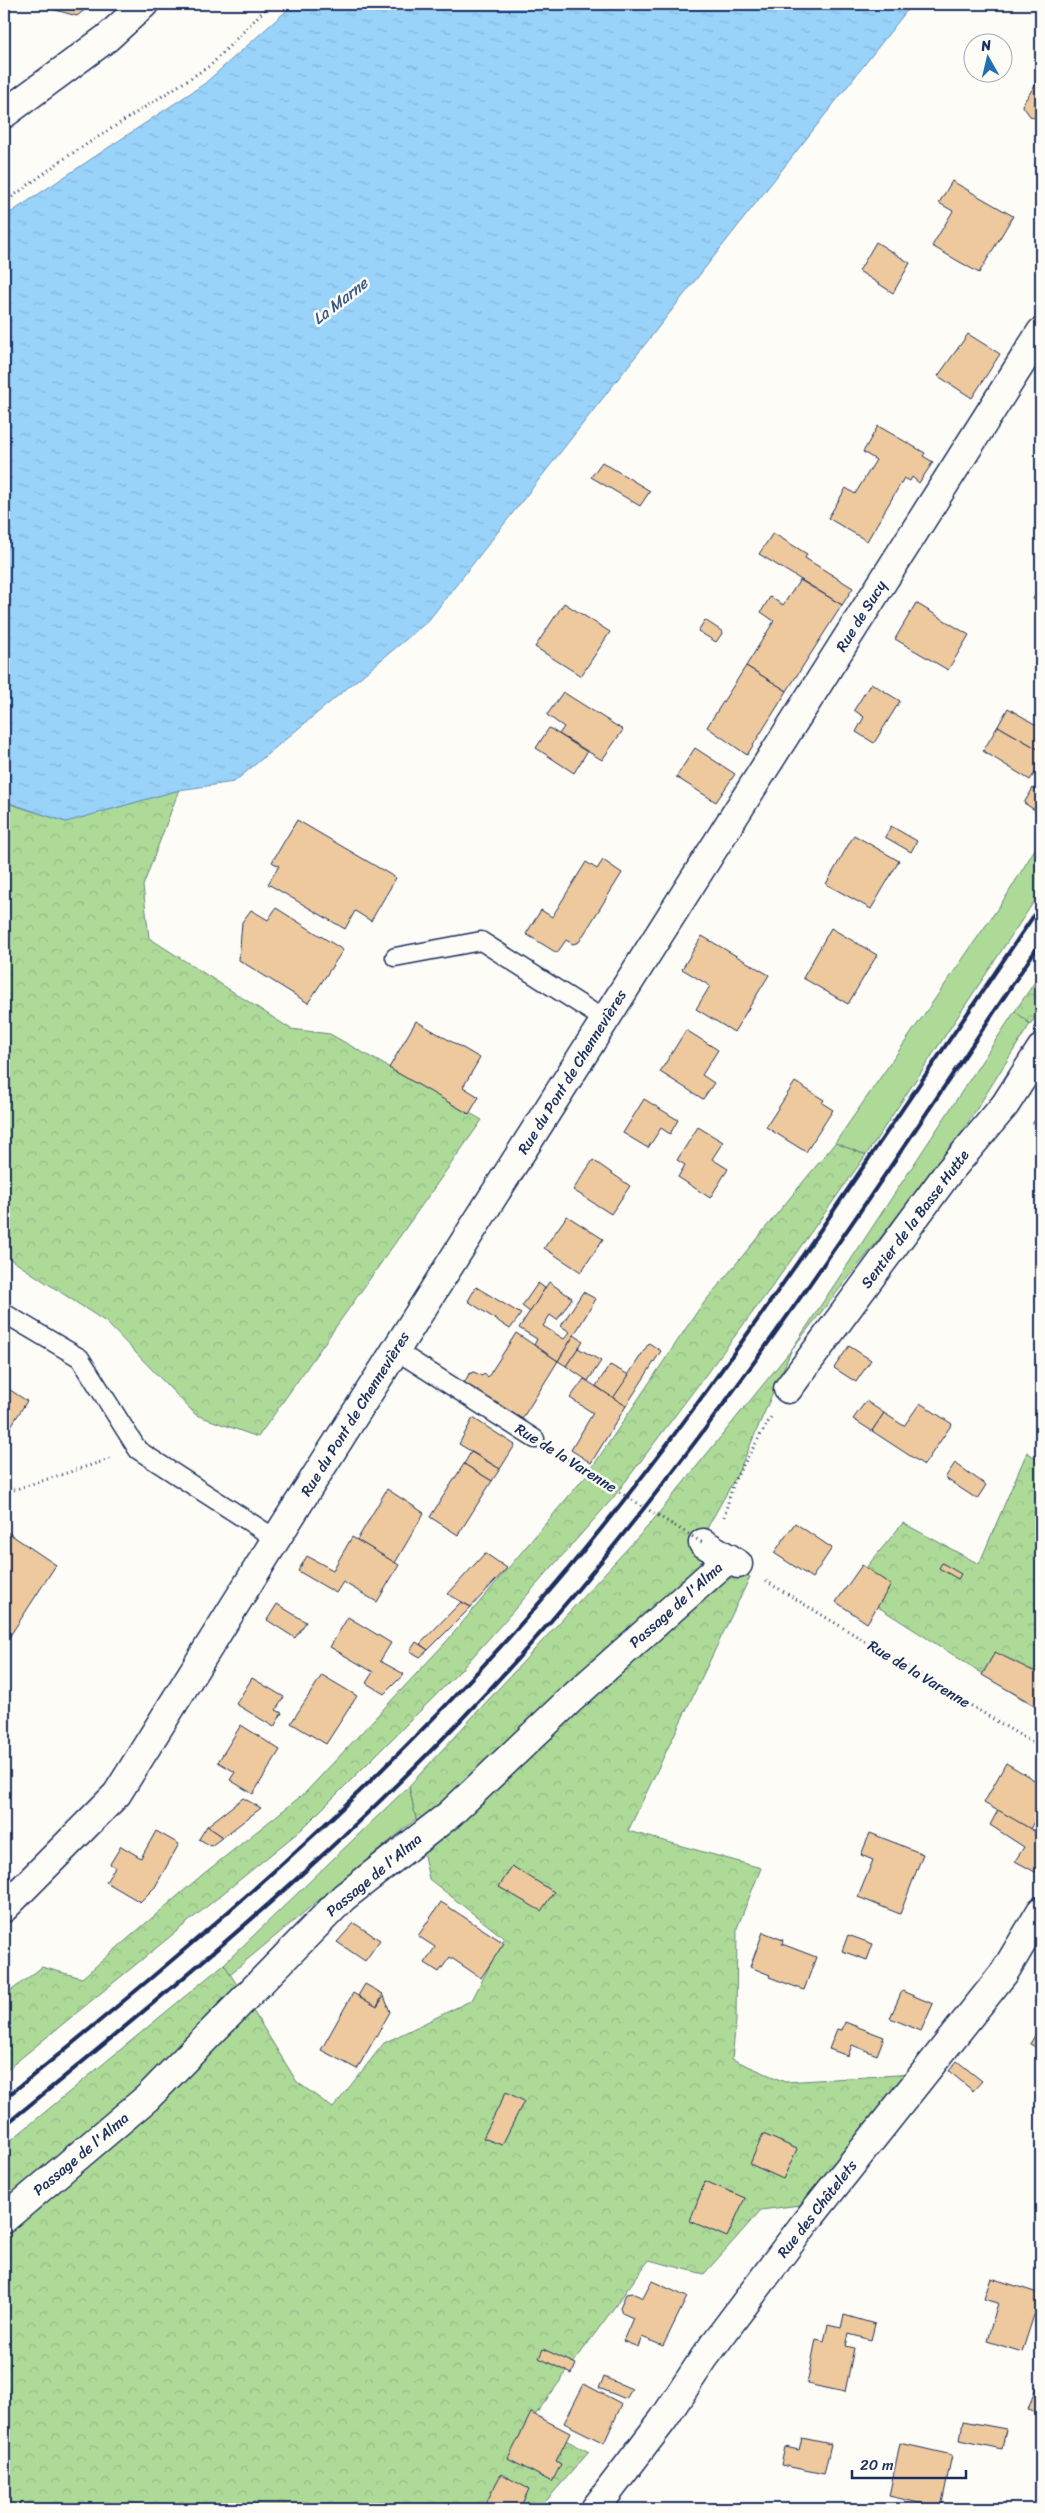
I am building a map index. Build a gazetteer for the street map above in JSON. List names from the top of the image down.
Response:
{
  "streets": {
    "street": [
      "Rue de Sucy",
      "Rue du Pont de Chennevières",
      "Sentier de la Basse Hutte",
      "Passage de l'Alma",
      "Rue des Châtelets"
    ],
    "lane": ["Rue de la Varenne"]
  },
  "crossings": [
    ["Rue de Sucy", "Rue du Pont de Chennevières"],
    ["Rue du Pont de Chennevières", "Rue de la Varenne"],
    ["Rue de la Varenne", "Passage de l'Alma"]
  ],
  "water": ["La Marne"],
  "scale_bar": "20 m",
  "north": "top"
}
